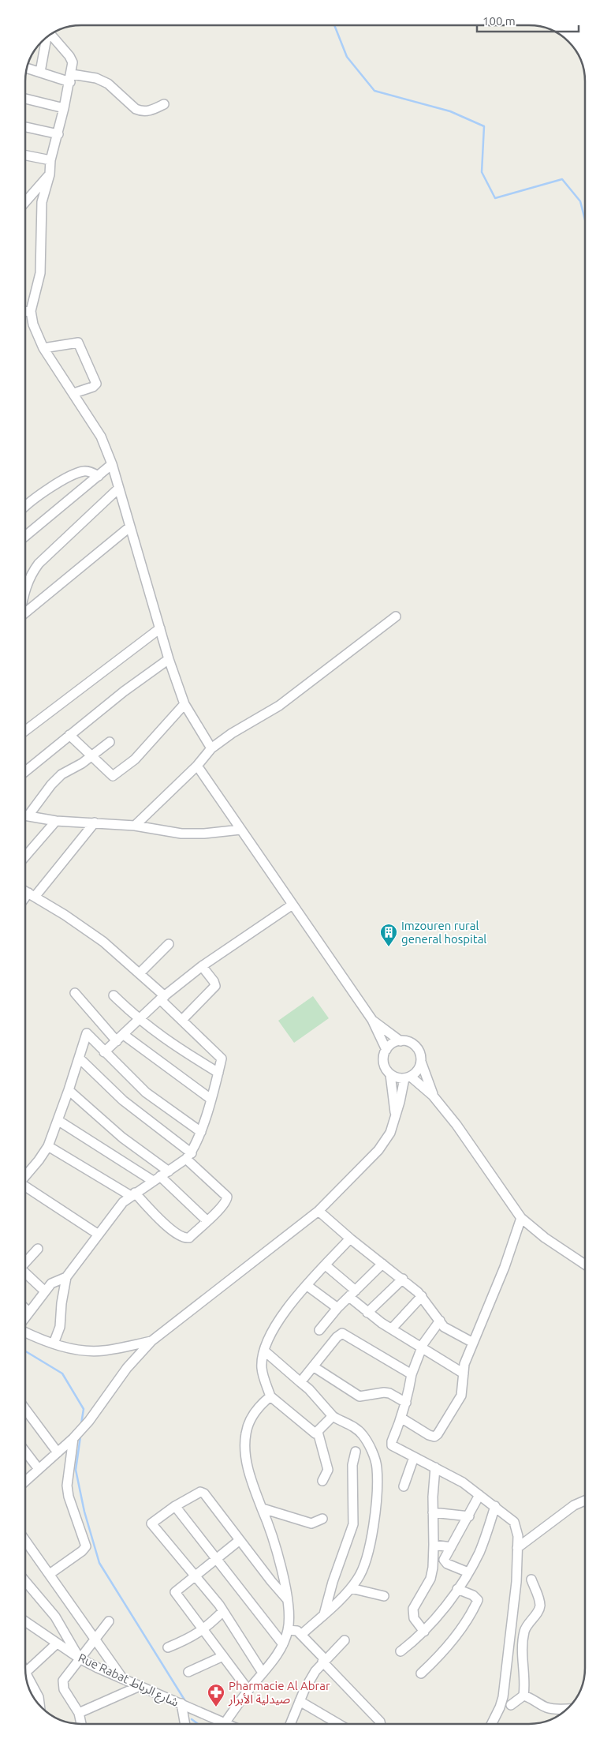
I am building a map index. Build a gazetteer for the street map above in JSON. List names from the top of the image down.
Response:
{
  "streets": {
    "street": ["Rue Rabat شارع الرباط"]
  },
  "places": {
    "building": ["Imzouren rural general hospital"],
    "pharmacy": ["Pharmacie Al Abrar صيدلية الأبرار"]
  },
  "scale_bar": "100 m"
}
